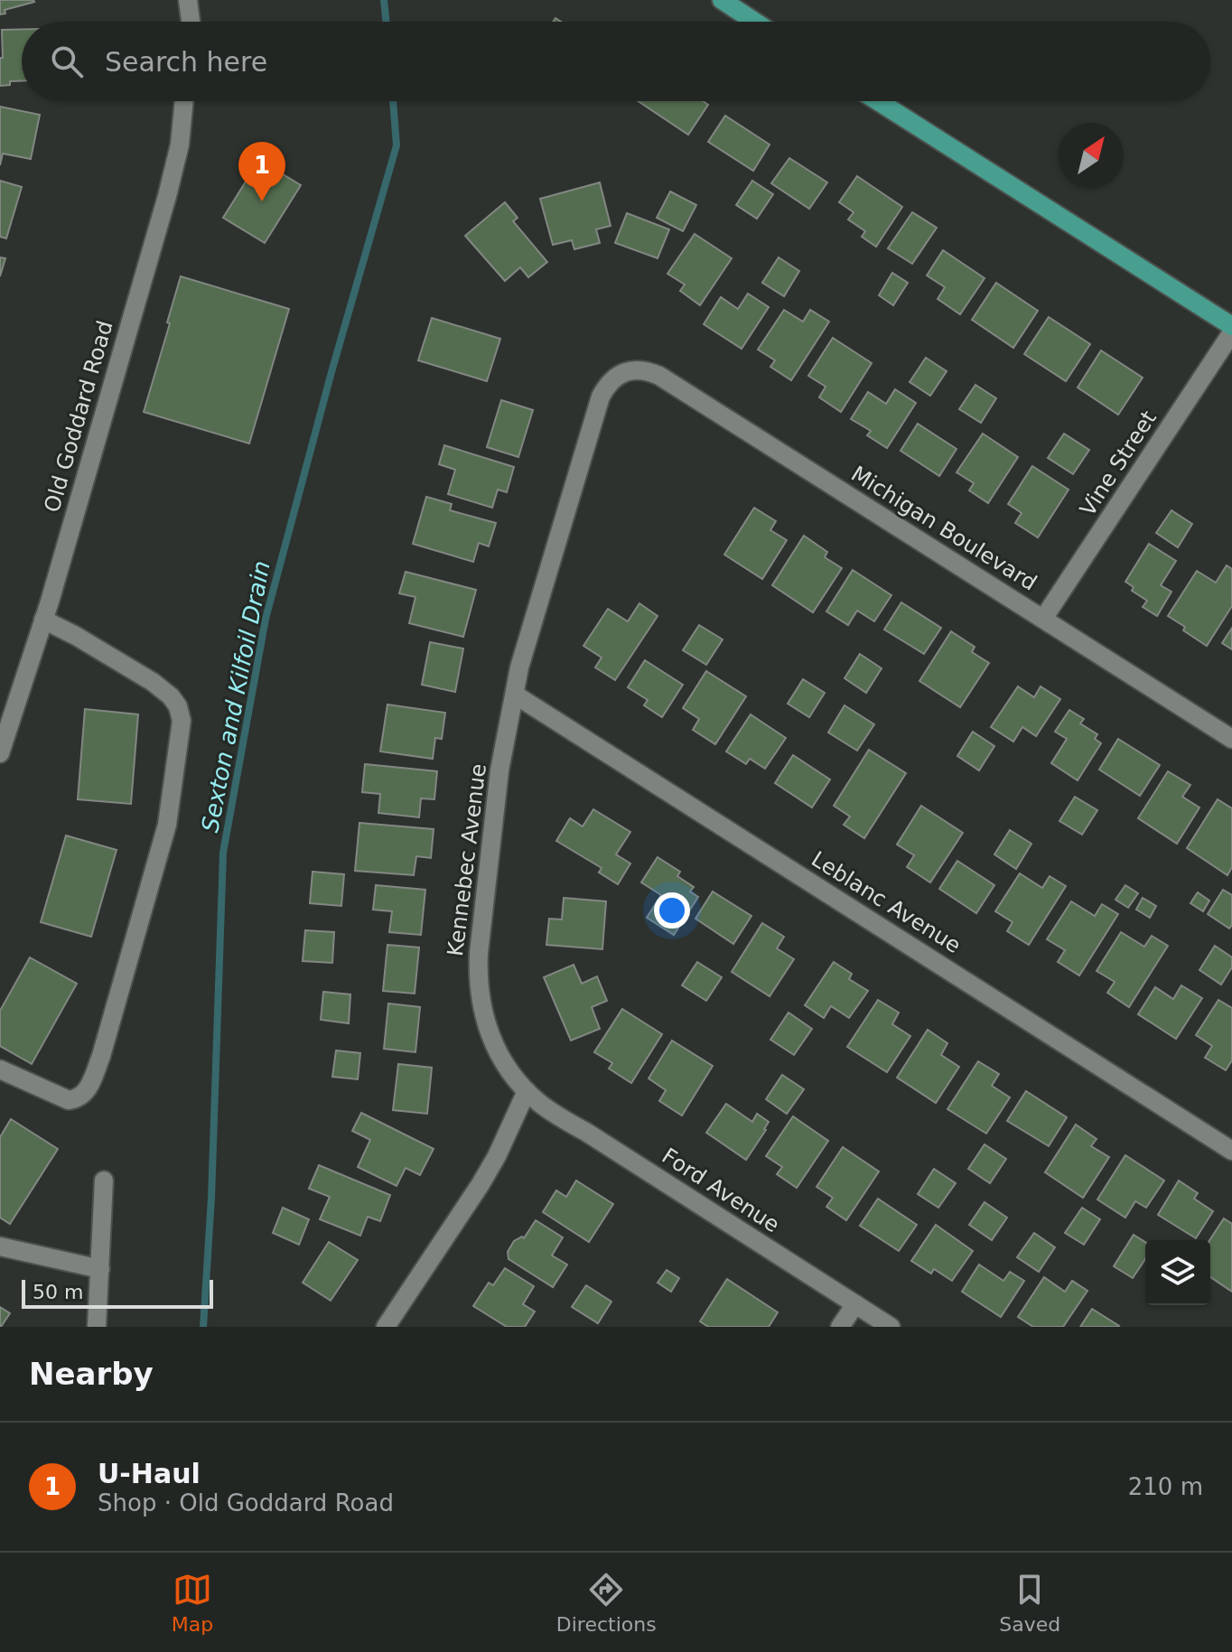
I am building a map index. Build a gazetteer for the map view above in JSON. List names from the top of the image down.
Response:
{
  "streets": {
    "street": [
      "Old Goddard Road",
      "Vine Street",
      "Michigan Boulevard",
      "Kennebec Avenue",
      "Leblanc Avenue",
      "Ford Avenue"
    ]
  },
  "crossings": [
    ["Vine Street", "Michigan Boulevard"],
    ["Michigan Boulevard", "Kennebec Avenue"],
    ["Kennebec Avenue", "Leblanc Avenue"],
    ["Kennebec Avenue", "Ford Avenue"]
  ],
  "water": ["Sexton and Kilfoil Drain"],
  "scale_bar": "50 m",
  "north": "top right",
  "page": {
    "search": "Search here",
    "pins": "1",
    "scale": "50 m",
    "heading": "Nearby",
    "list": [
      {
        "mark": "1",
        "name": "U-Haul",
        "note": "Shop · Old Goddard Road",
        "value": "210 m"
      }
    ],
    "nav": ["Map", "Directions", "Saved"]
  }
}
